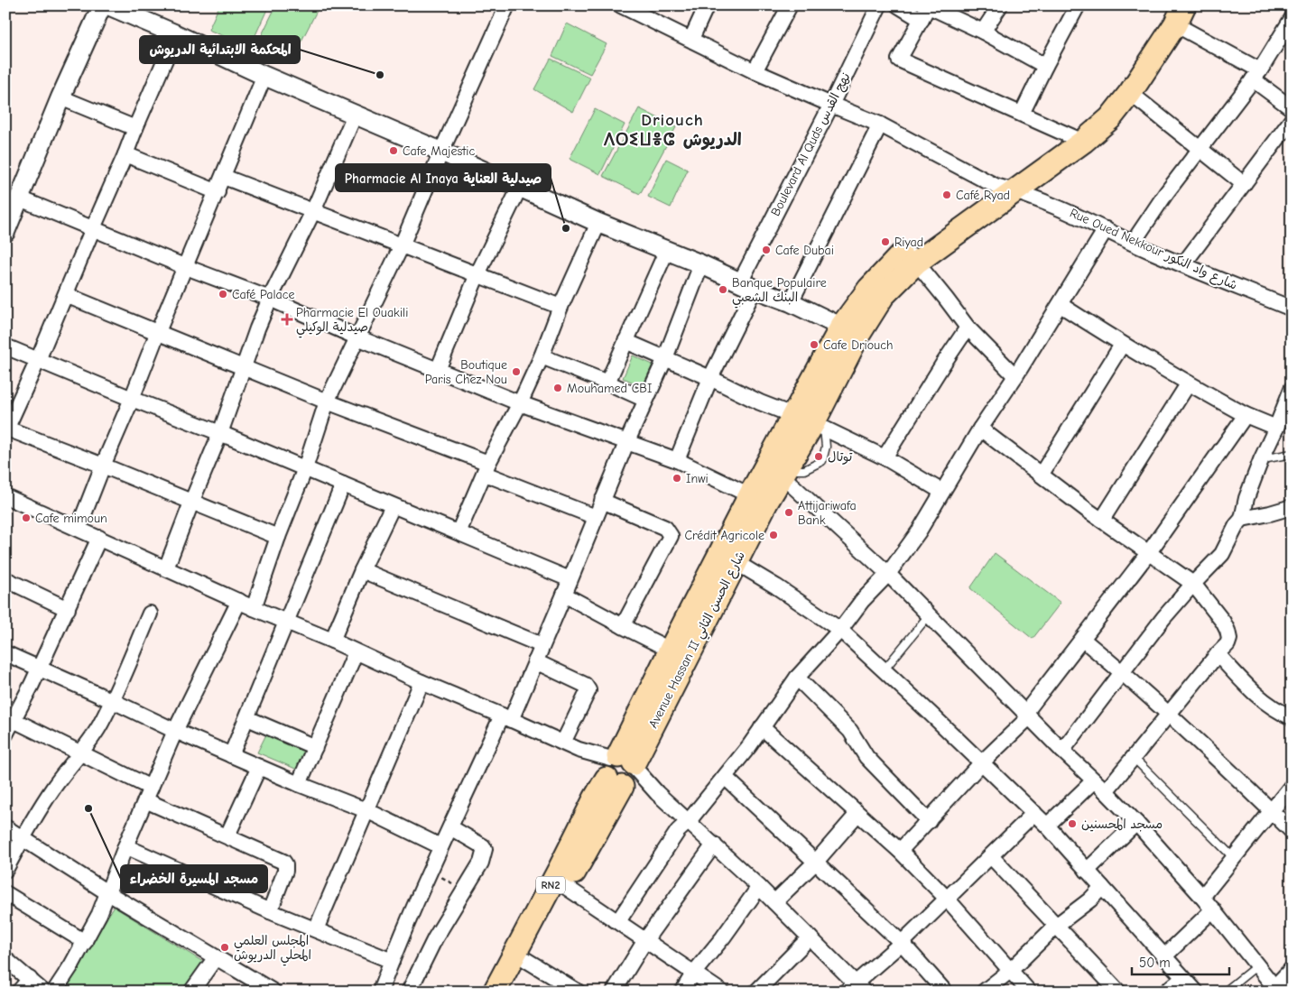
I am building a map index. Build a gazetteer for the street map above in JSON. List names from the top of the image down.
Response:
{
  "streets": {
    "main road": ["Avenue Hassan II شارع الحسن الثاني", "RN2"],
    "street": ["Boulevard Al Quds نهج القدس", "Rue Oued Nekkour شارع واد النکور"]
  },
  "crossings": [
    ["Boulevard Al Quds نهج القدس", "Rue Oued Nekkour شارع واد النکور"],
    ["Rue Oued Nekkour شارع واد النکور", "Avenue Hassan II شارع الحسن الثاني"]
  ],
  "districts": ["Driouch ⴷⵔⵉⵡⴻⵛ الدريوش"],
  "places": {
    "other": [
      "المحكمة الابتدائية الدريوش",
      "Cafe Majestic",
      "Café Ryad",
      "Pharmacie Al Inaya صيدلية العناية",
      "Riyad",
      "Cafe Dubai",
      "Banque Populaire البنك الشعبي",
      "Café Palace",
      "Cafe Driouch",
      "Boutique Paris Chez Nou",
      "Mouhamed CBI",
      "توتال",
      "Inwi",
      "Attijariwafa Bank",
      "Cafe mimoun",
      "Crédit Agricole",
      "مسجد المسيرة الخضراء",
      "مسجد المحسنين",
      "المجلس العلمي المحلي الدريوش"
    ],
    "health": ["Pharmacie El Ouakili صيدلية الوكيلي"]
  },
  "scale_bar": "50 m"
}
